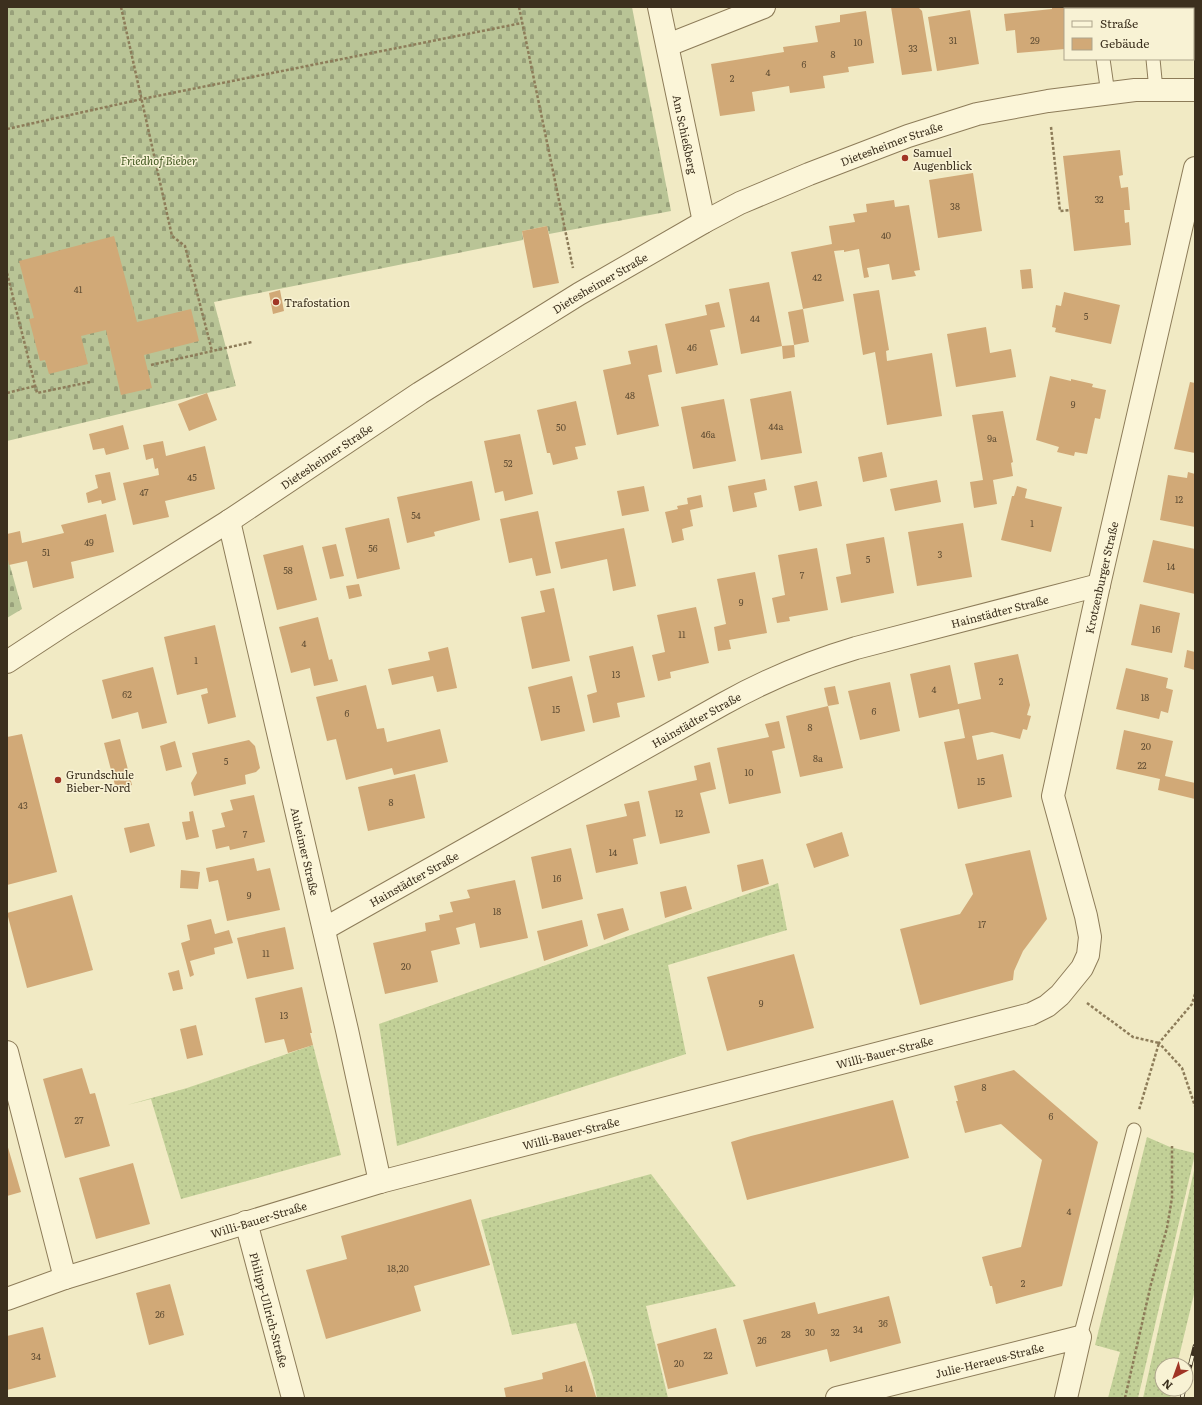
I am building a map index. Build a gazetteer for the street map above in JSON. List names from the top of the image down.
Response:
{
  "streets": {
    "street": [
      "Am Schießberg",
      "Dietesheimer Straße",
      "Krotzenburger Straße",
      "Hainstädter Straße",
      "Auheimer Straße",
      "Willi-Bauer-Straße",
      "Philipp-Ullrich-Straße",
      "Julie-Heraeus-Straße"
    ]
  },
  "crossings": [
    ["Am Schießberg", "Dietesheimer Straße"],
    ["Dietesheimer Straße", "Auheimer Straße"],
    ["Krotzenburger Straße", "Hainstädter Straße"],
    ["Krotzenburger Straße", "Willi-Bauer-Straße"],
    ["Hainstädter Straße", "Auheimer Straße"],
    ["Auheimer Straße", "Willi-Bauer-Straße"],
    ["Willi-Bauer-Straße", "Philipp-Ullrich-Straße"]
  ],
  "parks": ["Friedhof Bieber"],
  "places": ["Samuel Augenblick", "Trafostation", "Grundschule Bieber-Nord"],
  "house_numbers": [
    "31",
    "29",
    "10",
    "33",
    "8",
    "6",
    "4",
    "2",
    "32",
    "38",
    "40",
    "42",
    "41",
    "5",
    "44",
    "46",
    "48",
    "9",
    "44a",
    "50",
    "46a",
    "9a",
    "52",
    "45",
    "47",
    "12",
    "54",
    "1",
    "49",
    "56",
    "51",
    "3",
    "5",
    "14",
    "58",
    "7",
    "9",
    "16",
    "11",
    "4",
    "1",
    "13",
    "2",
    "4",
    "62",
    "18",
    "15",
    "6",
    "6",
    "8",
    "20",
    "8a",
    "5",
    "22",
    "10",
    "15",
    "8",
    "43",
    "12",
    "7",
    "14",
    "16",
    "9",
    "18",
    "17",
    "11",
    "20",
    "9",
    "13",
    "8",
    "6",
    "27",
    "4",
    "18,20",
    "2",
    "26",
    "36",
    "34",
    "30",
    "32",
    "28",
    "26",
    "22",
    "34",
    "20",
    "14"
  ],
  "legend": ["Straße", "Gebäude"],
  "north": "bottom left"
}
